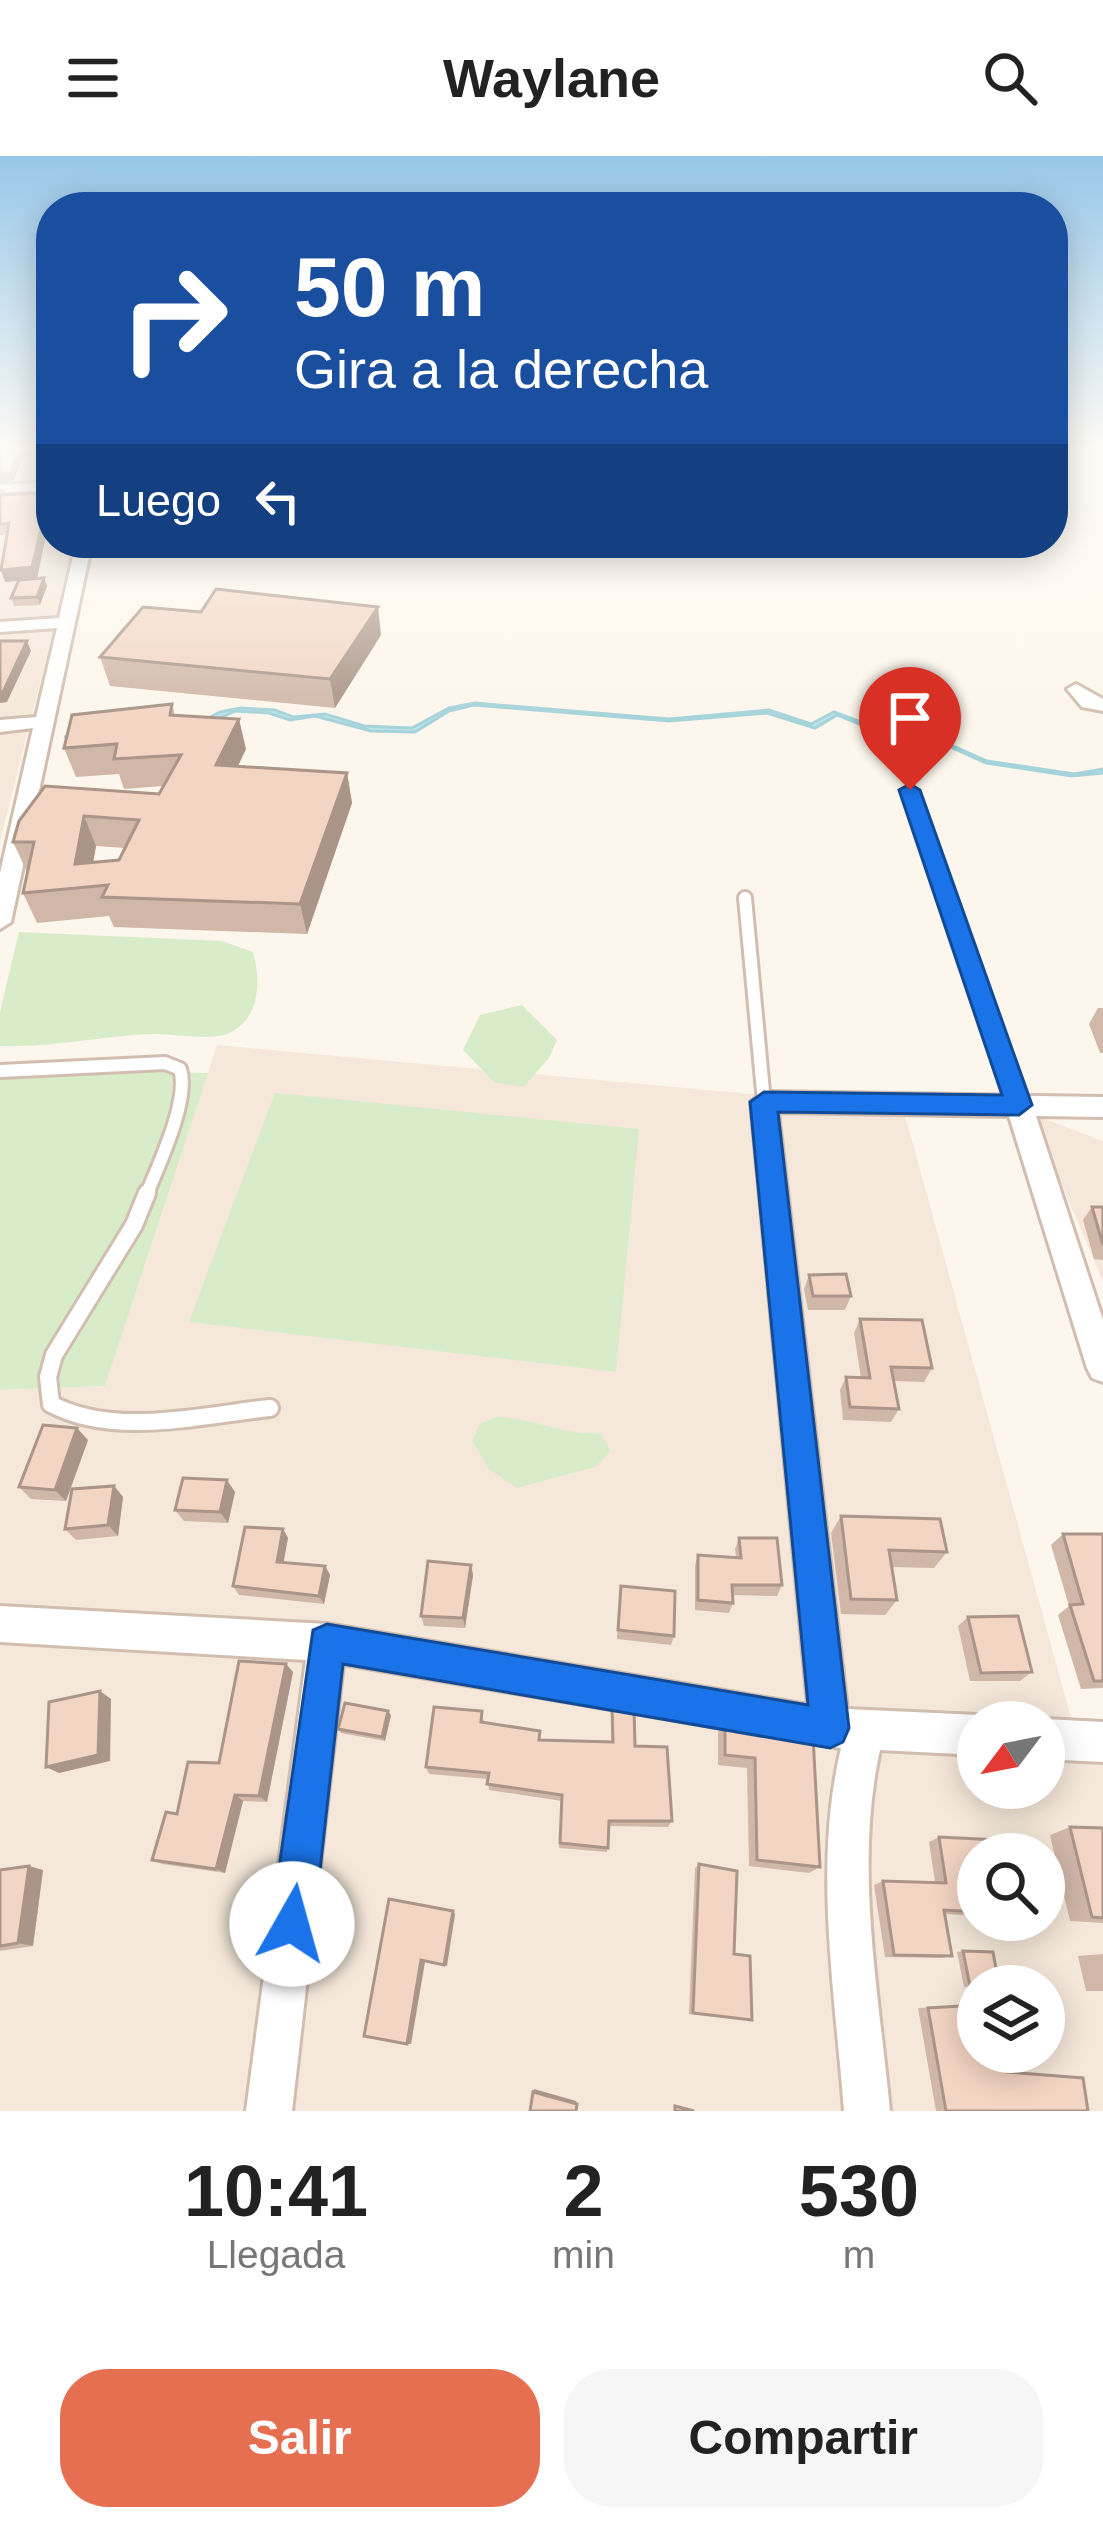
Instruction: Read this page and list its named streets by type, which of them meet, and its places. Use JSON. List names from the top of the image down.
{
  "north": "bottom left",
  "page": {
    "header": "Waylane",
    "turn": ["50 m", "Gira a la derecha"],
    "then": "Luego",
    "eta": [
      "10:41",
      "Llegada",
      "2",
      "min",
      "530",
      "m"
    ],
    "buttons": ["Salir", "Compartir"]
  }
}
